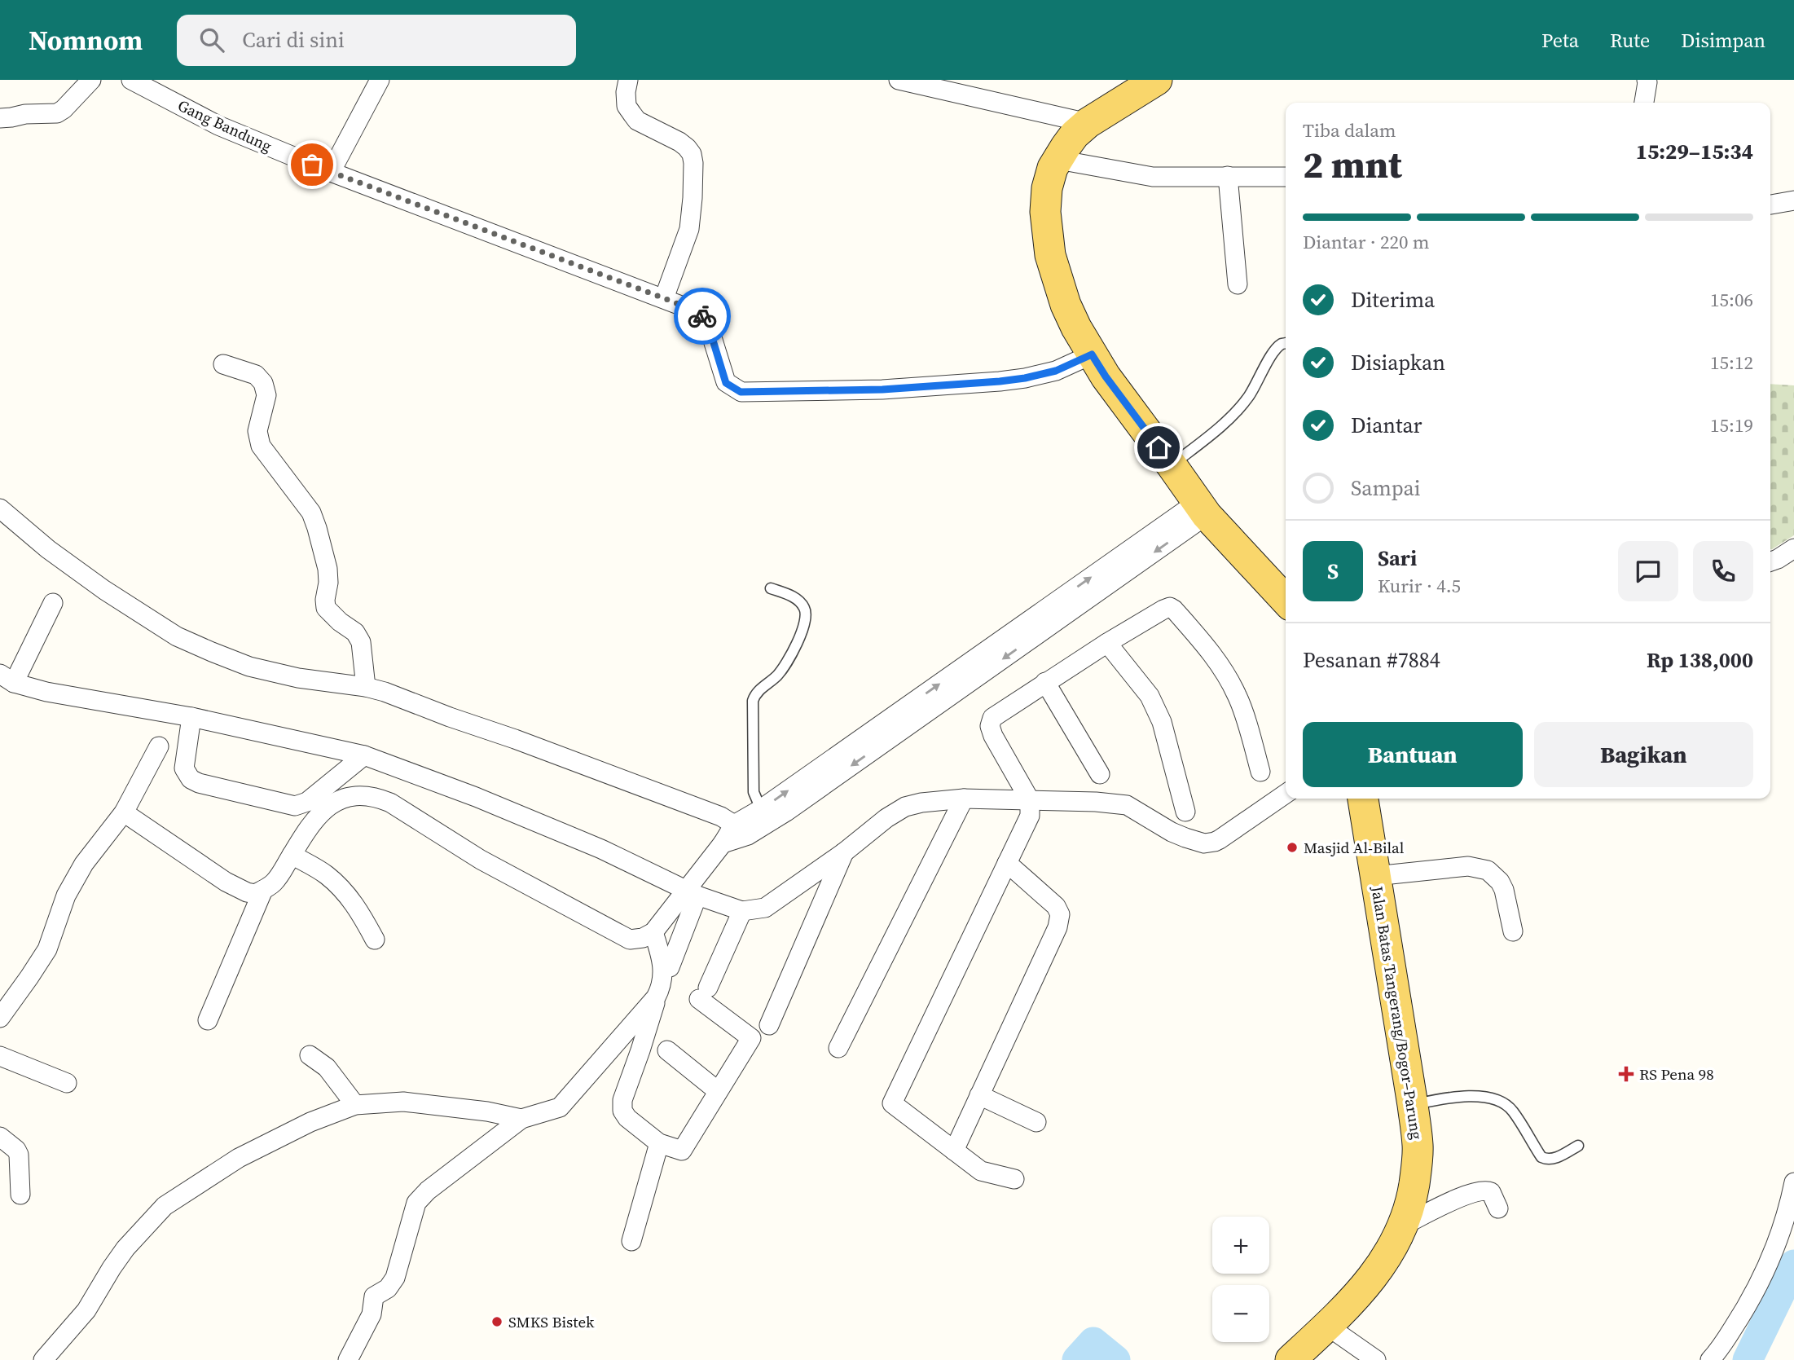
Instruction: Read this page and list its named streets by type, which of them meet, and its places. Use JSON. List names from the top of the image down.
{
  "streets": {
    "main road": ["Jalan Batas Tangerang/Bogor–Parung"],
    "street": ["Gang Bandung"]
  },
  "places": {
    "other": ["Masjid Al-Bilal", "SMKS Bistek"],
    "health": ["RS Pena 98"]
  },
  "page": {
    "header": "Nomnom",
    "search": "Cari di sini",
    "nav": ["Peta", "Rute", "Disimpan"],
    "heading": ["2 mnt", "Tiba dalam", "15:29–15:34"],
    "panel": [
      "Sari",
      "Kurir · 4.5",
      "Pesanan #7884",
      "Rp 138,000"
    ],
    "bar": "Diantar · 220 m",
    "list": [
      ["Diterima", "15:06"],
      ["Disiapkan", "15:12"],
      ["Diantar", "15:19"],
      "Sampai"
    ],
    "round": "S",
    "buttons": ["Bantuan", "Bagikan"],
    "map_buttons": ["+", "−"]
  }
}
